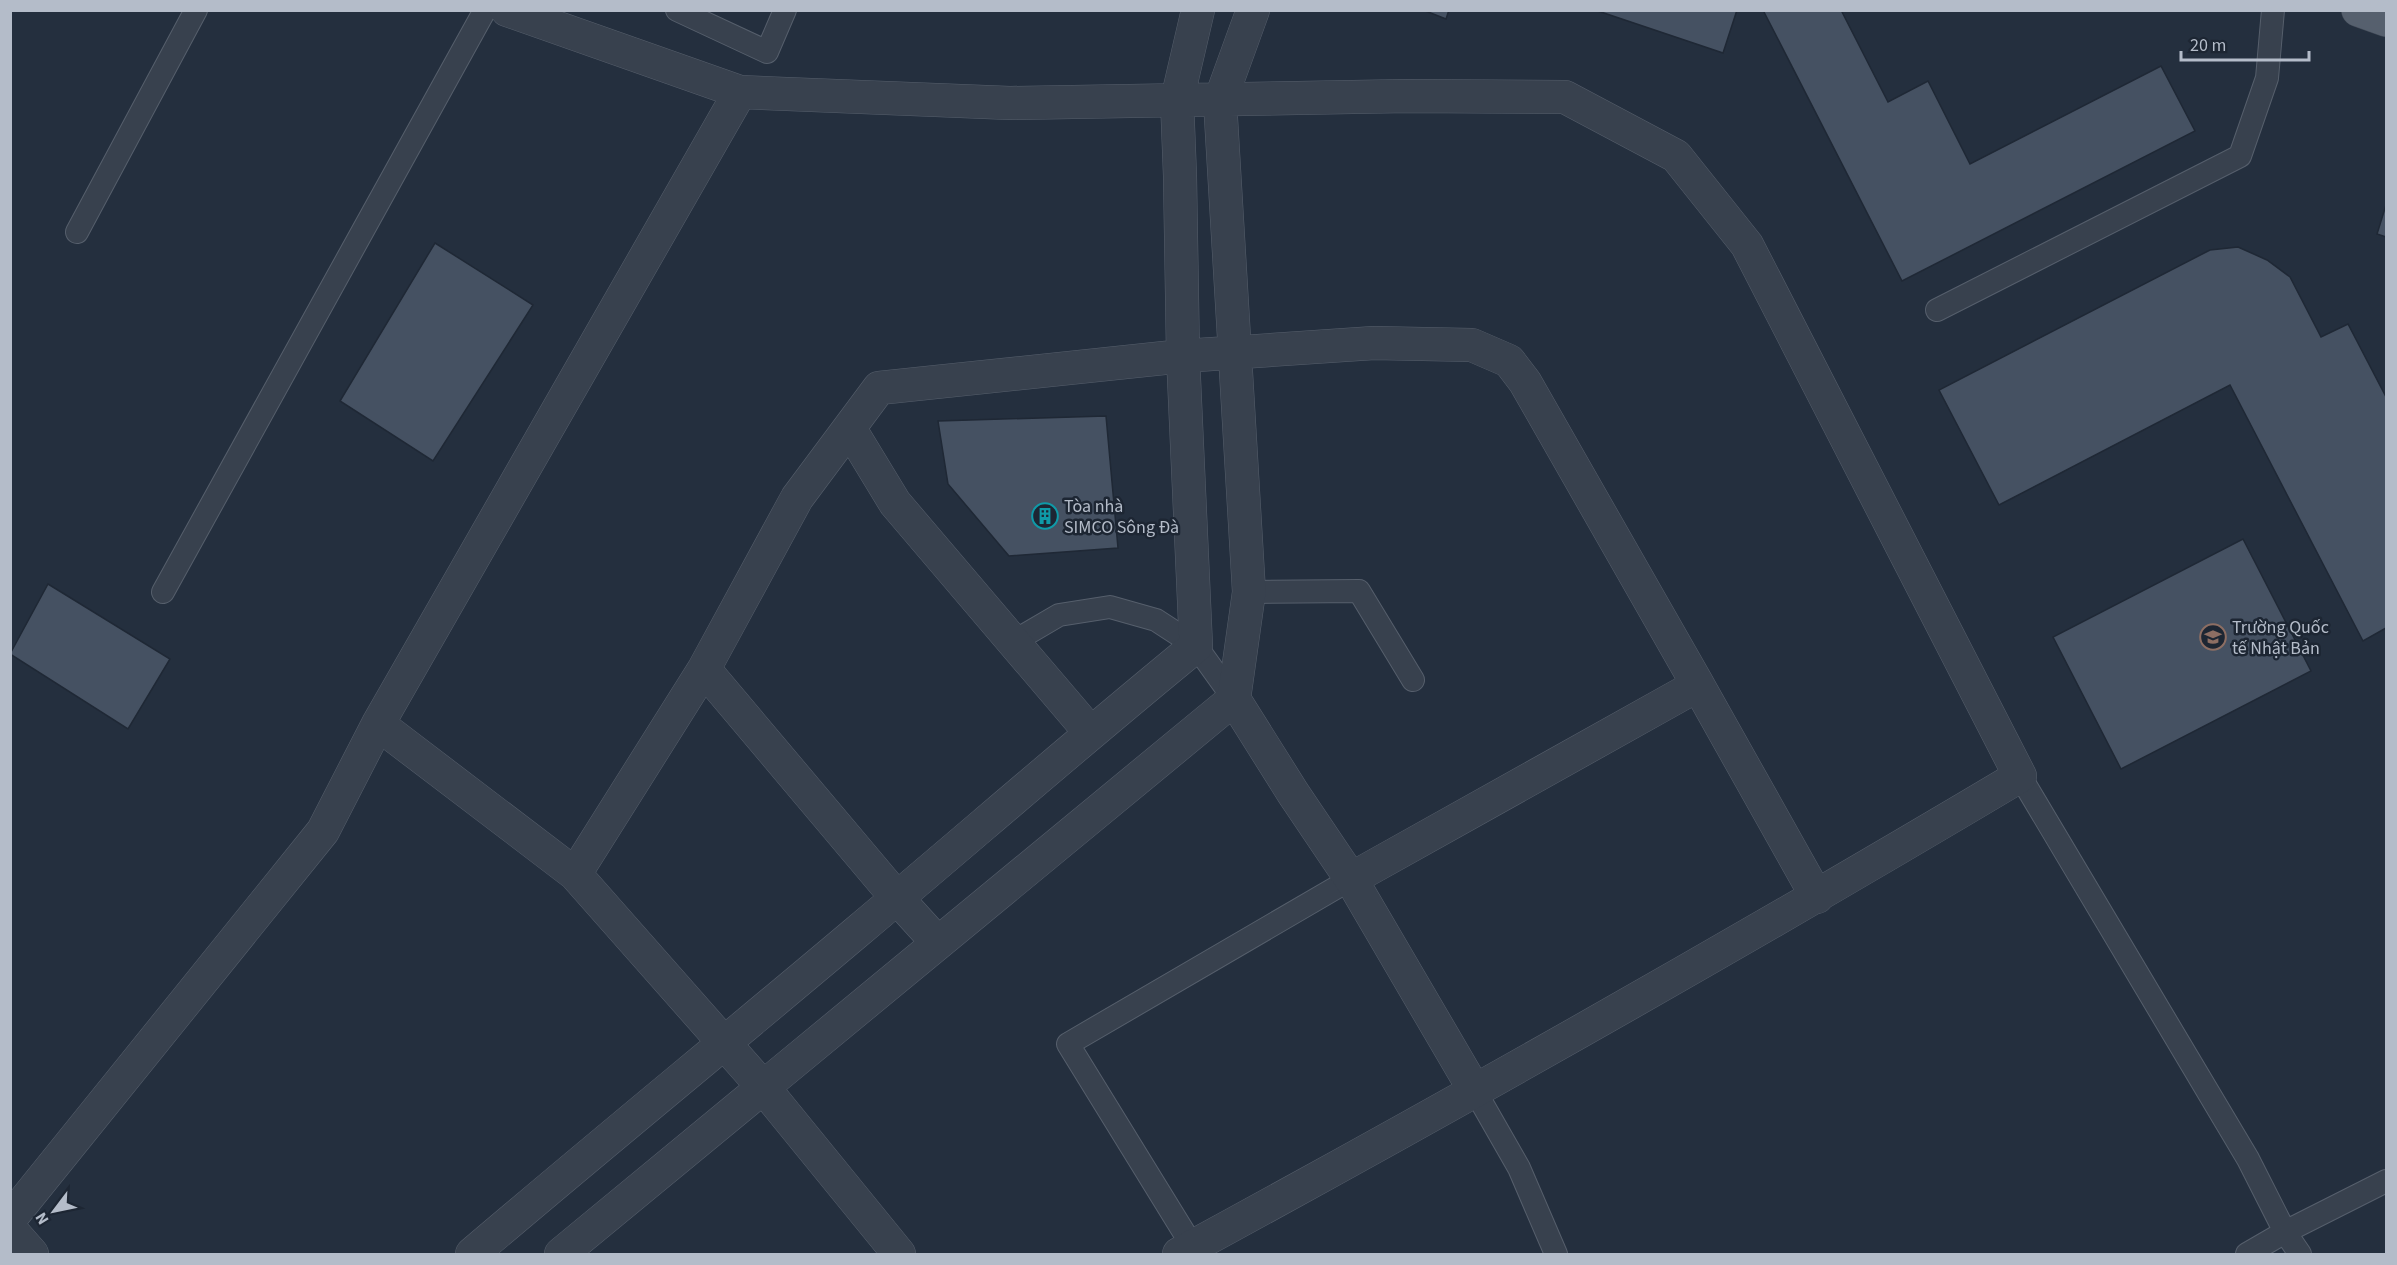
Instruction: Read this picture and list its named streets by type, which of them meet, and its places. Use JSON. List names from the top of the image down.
{
  "places": {
    "building": ["Tòa nhà SIMCO Sông Đà"],
    "school or university": ["Trường Quốc tế Nhật Bản"]
  },
  "scale_bar": "20 m",
  "north": "bottom left"
}
